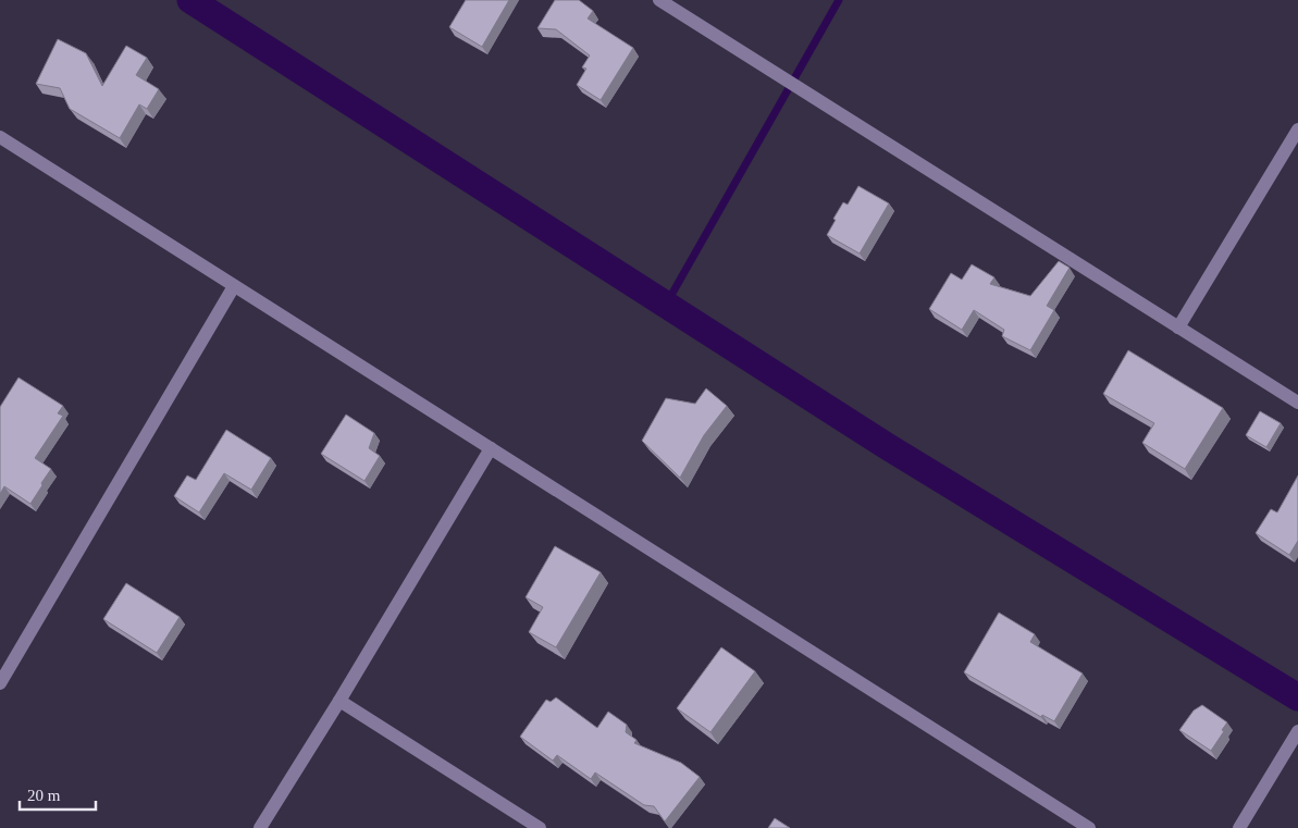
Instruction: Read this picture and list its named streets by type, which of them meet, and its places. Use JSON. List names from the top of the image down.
{
  "scale_bar": "20 m"
}
